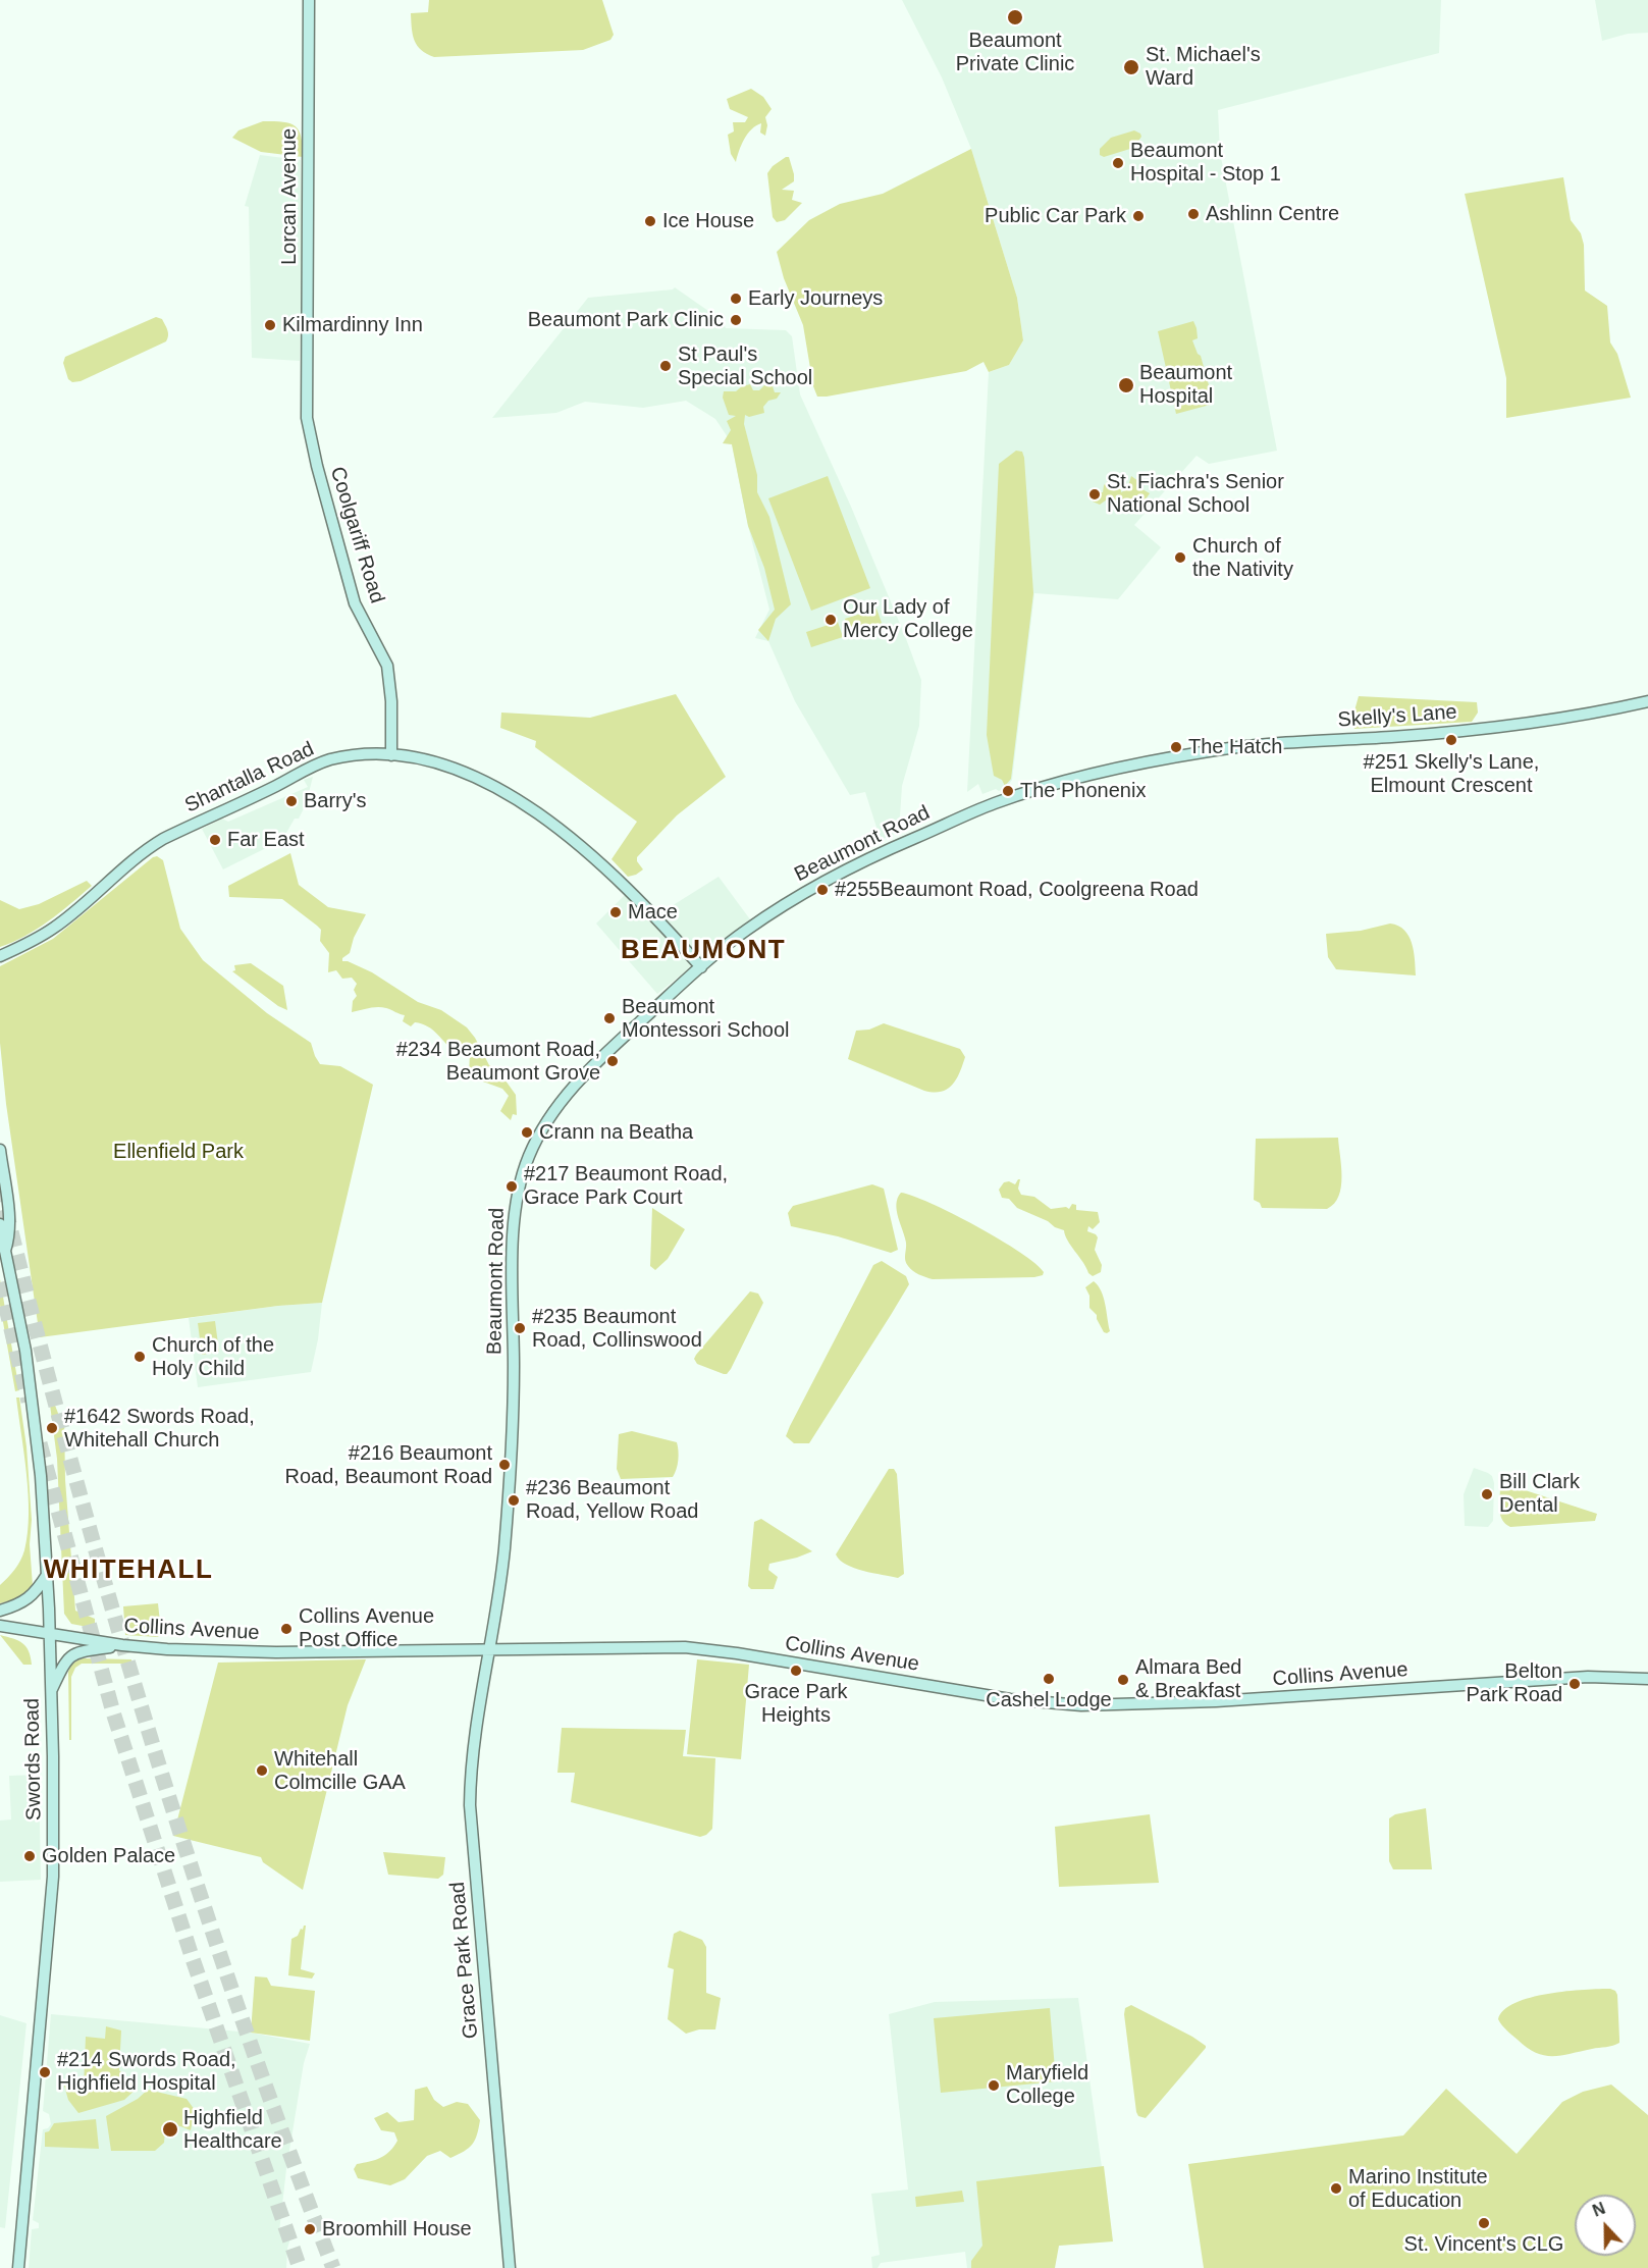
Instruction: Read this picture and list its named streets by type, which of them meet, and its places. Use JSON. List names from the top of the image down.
{
  "streets": {
    "street": [
      "Lorcan Avenue",
      "Coolgariff Road",
      "Skelly's Lane",
      "Shantalla Road",
      "Beaumont Road",
      "Collins Avenue",
      "Swords Road",
      "Grace Park Road"
    ]
  },
  "crossings": [
    ["Lorcan Avenue", "Coolgariff Road"],
    ["Coolgariff Road", "Shantalla Road"],
    ["Skelly's Lane", "Beaumont Road"],
    ["Shantalla Road", "Beaumont Road"],
    ["Beaumont Road", "Collins Avenue"],
    ["Beaumont Road", "Grace Park Road"],
    ["Collins Avenue", "Swords Road"],
    ["Collins Avenue", "Grace Park Road"]
  ],
  "districts": ["BEAUMONT", "WHITEHALL"],
  "parks": ["Ellenfield Park"],
  "places": [
    "Beaumont Private Clinic",
    "St. Michael's Ward",
    "Beaumont Hospital - Stop 1",
    "Ashlinn Centre",
    "Public Car Park",
    "Ice House",
    "Early Journeys",
    "Beaumont Park Clinic",
    "Kilmardinny Inn",
    "St Paul's Special School",
    "Beaumont Hospital",
    "St. Fiachra's Senior National School",
    "Church of the Nativity",
    "Our Lady of Mercy College",
    "#251 Skelly's Lane, Elmount Crescent",
    "The Hatch",
    "The Phonenix",
    "Barry's",
    "Far East",
    "#255Beaumont Road, Coolgreena Road",
    "Mace",
    "Beaumont Montessori School",
    "#234 Beaumont Road, Beaumont Grove",
    "Crann na Beatha",
    "#217 Beaumont Road, Grace Park Court",
    "#235 Beaumont Road, Collinswood",
    "Church of the Holy Child",
    "#1642 Swords Road, Whitehall Church",
    "#216 Beaumont Road, Beaumont Road",
    "Bill Clark Dental",
    "#236 Beaumont Road, Yellow Road",
    "Collins Avenue Post Office",
    "Grace Park Heights",
    "Cashel Lodge",
    "Almara Bed & Breakfast",
    "Belton Park Road",
    "Whitehall Colmcille GAA",
    "Golden Palace",
    "#214 Swords Road, Highfield Hospital",
    "Maryfield College",
    "Highfield Healthcare",
    "Marino Institute of Education",
    "St. Vincent's CLG",
    "Broomhill House"
  ],
  "north": "top"
}
